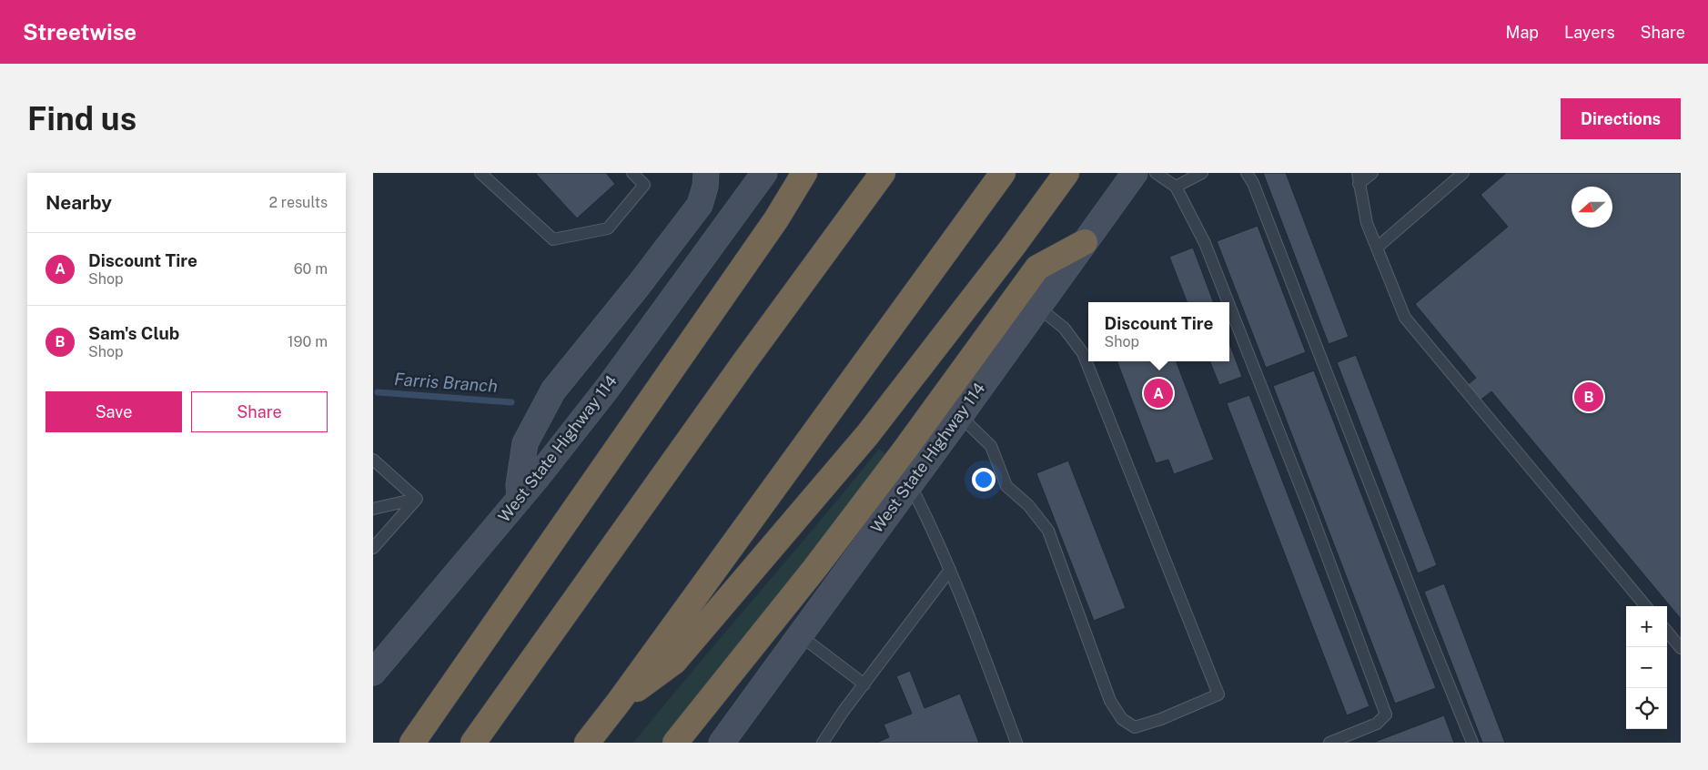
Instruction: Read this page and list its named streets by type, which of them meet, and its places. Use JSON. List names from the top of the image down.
{
  "streets": {
    "main road": ["West State Highway 114"]
  },
  "water": ["Farris Branch"],
  "north": "left",
  "page": {
    "header": "Streetwise",
    "nav": ["Map", "Layers", "Share"],
    "buttons": [
      "Directions",
      ["Save", "Share"]
    ],
    "title": "Find us",
    "heading": ["Nearby", "2 results"],
    "list": [
      {
        "mark": "A",
        "name": "Discount Tire",
        "note": "Shop",
        "value": "60 m"
      },
      {
        "mark": "B",
        "name": "Sam's Club",
        "note": "Shop",
        "value": "190 m"
      }
    ],
    "popup": ["Discount Tire", "Shop"],
    "pins": ["A", "B"],
    "map_buttons": ["+", "−"]
  }
}
